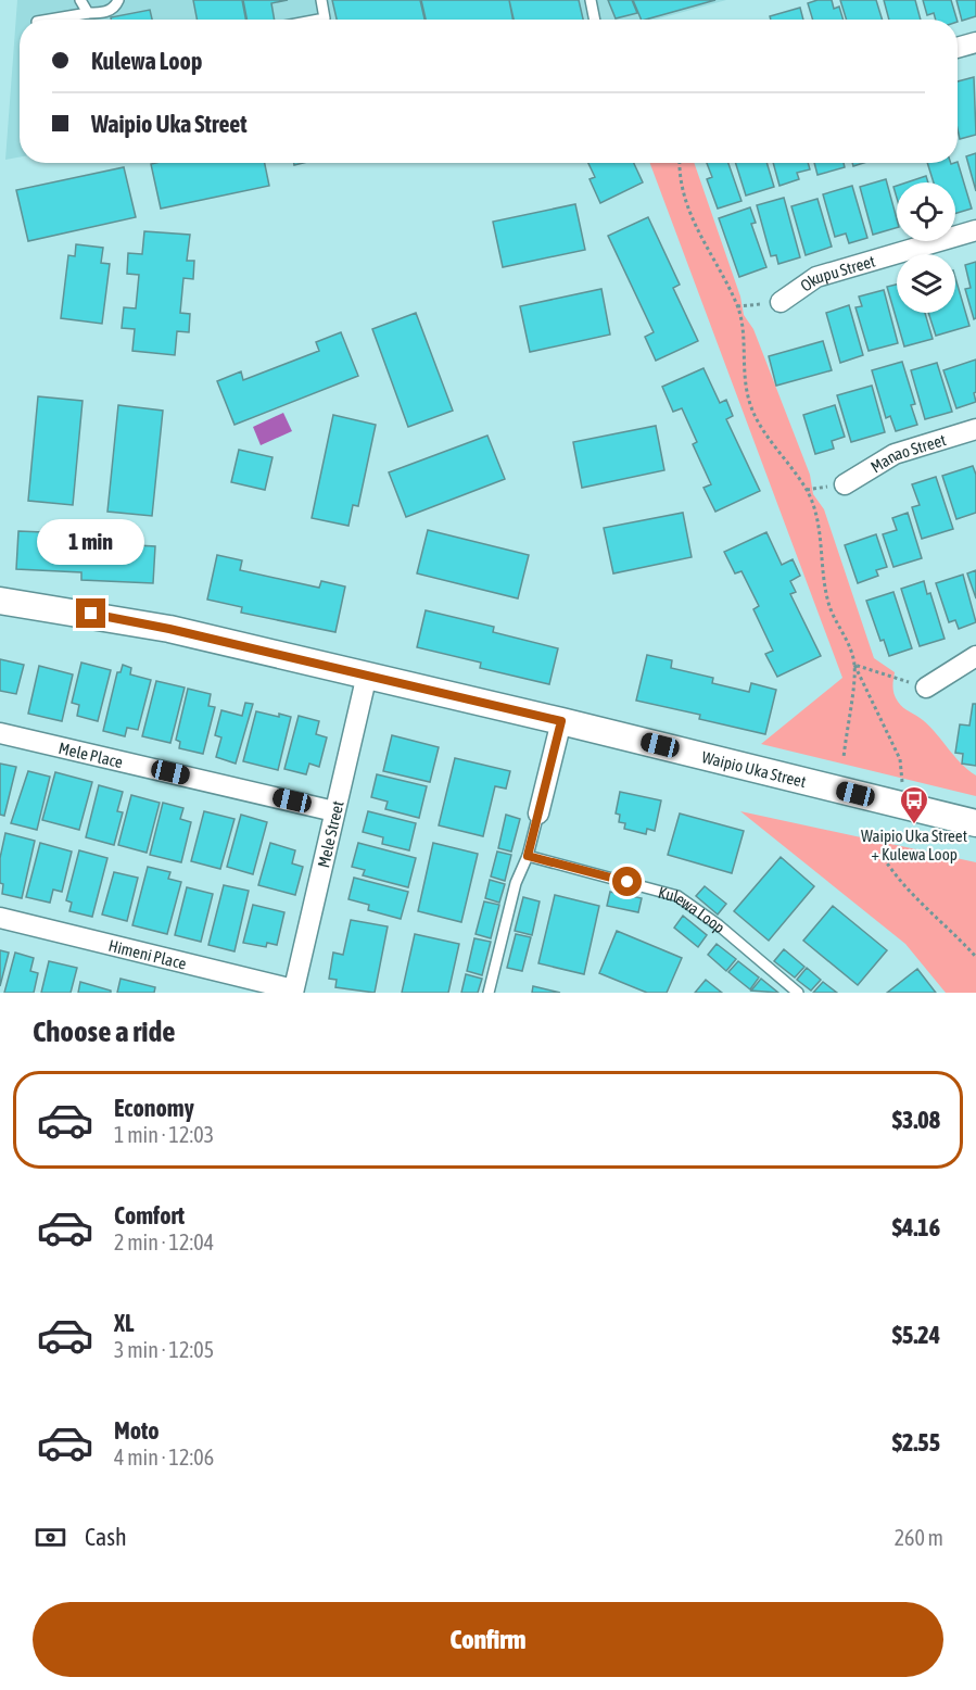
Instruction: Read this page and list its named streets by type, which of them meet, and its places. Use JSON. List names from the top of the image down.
{
  "streets": {
    "street": [
      "Okupu Street",
      "Manao Street",
      "Mele Place",
      "Waipio Uka Street",
      "Mele Street",
      "Himeni Place"
    ],
    "lane": ["Kulewa Loop"]
  },
  "crossings": [
    ["Mele Place", "Mele Street"],
    ["Waipio Uka Street", "Mele Street"],
    ["Mele Street", "Himeni Place"]
  ],
  "places": {
    "bus stop": ["Waipio Uka Street + Kulewa Loop"]
  },
  "page": {
    "banner": ["Kulewa Loop", "Waipio Uka Street"],
    "bubble": "1 min",
    "heading": "Choose a ride",
    "list": [
      {
        "name": "Economy",
        "note": "1 min · 12:03",
        "value": "$3.08"
      },
      {
        "name": "Comfort",
        "note": "2 min · 12:04",
        "value": "$4.16"
      },
      {
        "name": "XL",
        "note": "3 min · 12:05",
        "value": "$5.24"
      },
      {
        "name": "Moto",
        "note": "4 min · 12:06",
        "value": "$2.55"
      }
    ],
    "pay": ["Cash", "260 m"],
    "buttons": "Confirm"
  }
}
